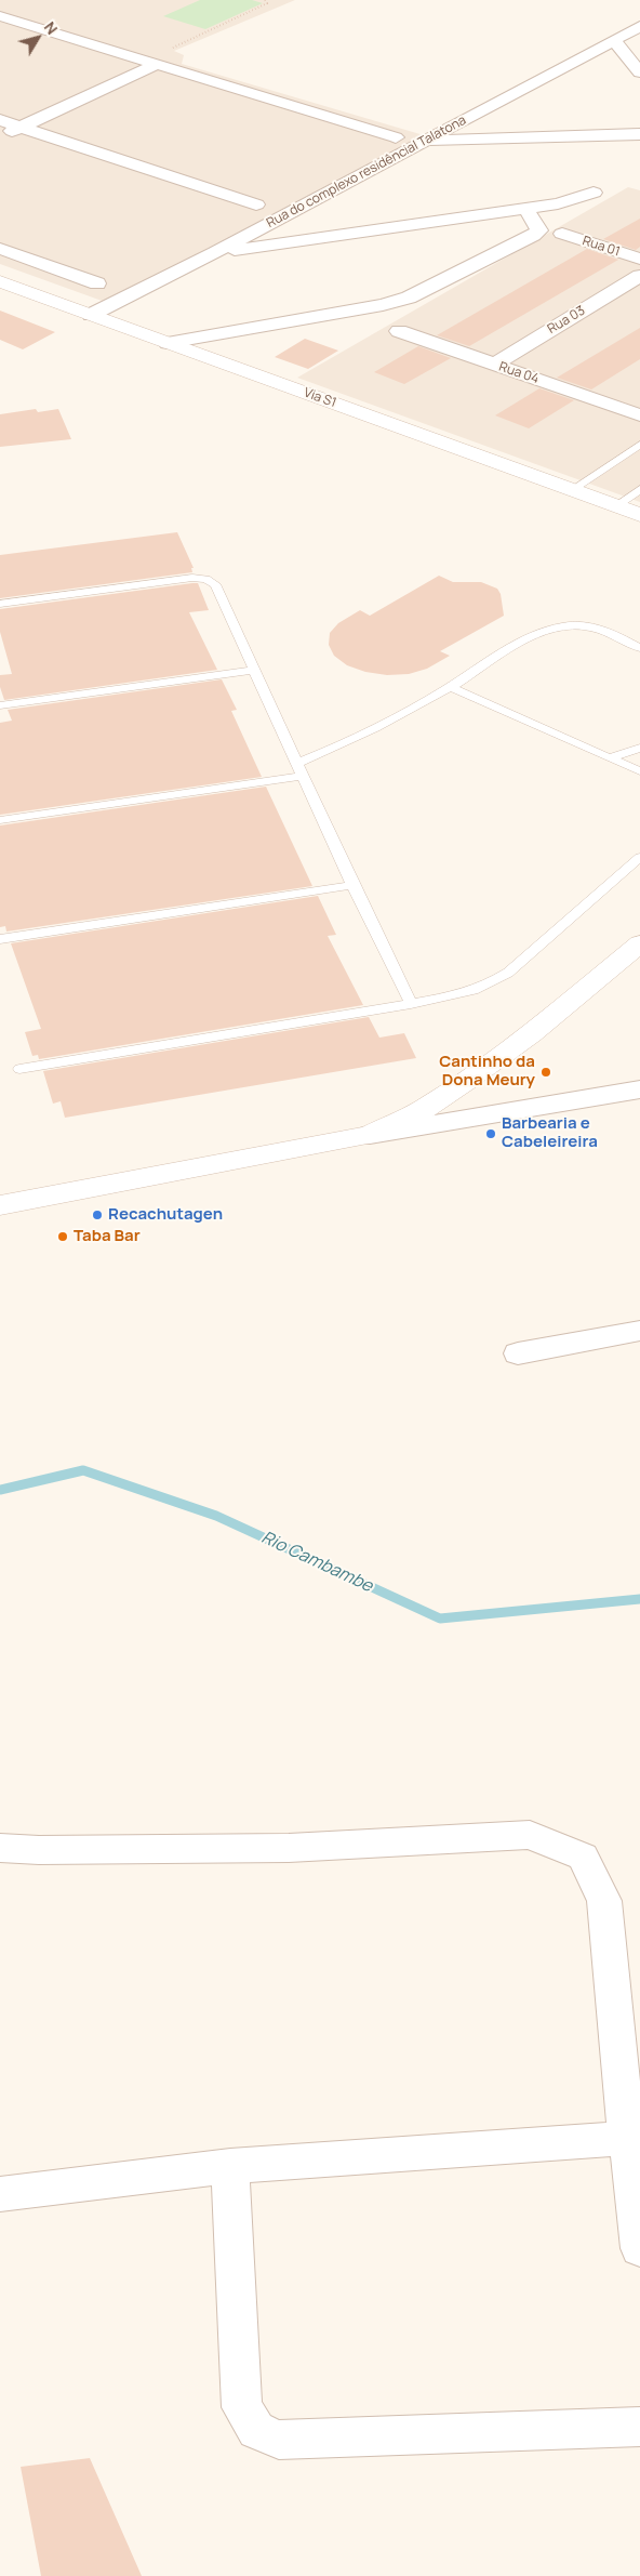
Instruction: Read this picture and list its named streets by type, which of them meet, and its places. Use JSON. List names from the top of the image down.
{
  "streets": {
    "street": [
      "Rua do complexo residêncial Talatona",
      "Rua 01",
      "Rua 03",
      "Rua 04",
      "Via S1"
    ]
  },
  "crossings": [
    ["Rua do complexo residêncial Talatona", "Via S1"],
    ["Rua 03", "Rua 04"]
  ],
  "water": ["Rio Cambambe"],
  "places": [
    "Cantinho da Dona Meury",
    "Barbearia e Cabeleireira",
    "Recachutagen",
    "Taba Bar"
  ],
  "north": "top right"
}
